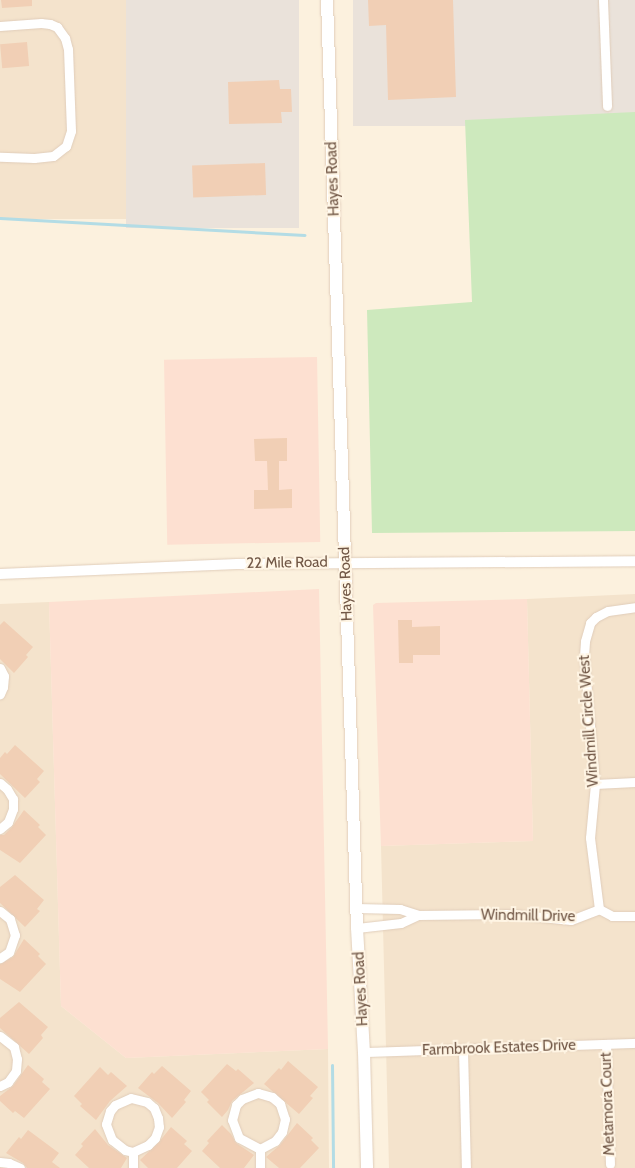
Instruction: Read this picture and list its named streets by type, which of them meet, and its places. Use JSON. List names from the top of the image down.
{
  "streets": {
    "main road": ["Hayes Road"],
    "street": [
      "22 Mile Road",
      "Windmill Circle West",
      "Windmill Drive",
      "Farmbrook Estates Drive",
      "Metamora Court"
    ]
  },
  "crossings": [
    ["Hayes Road", "22 Mile Road"],
    ["Hayes Road", "Windmill Drive"],
    ["Hayes Road", "Farmbrook Estates Drive"],
    ["Windmill Circle West", "Windmill Drive"],
    ["Farmbrook Estates Drive", "Metamora Court"]
  ]
}
